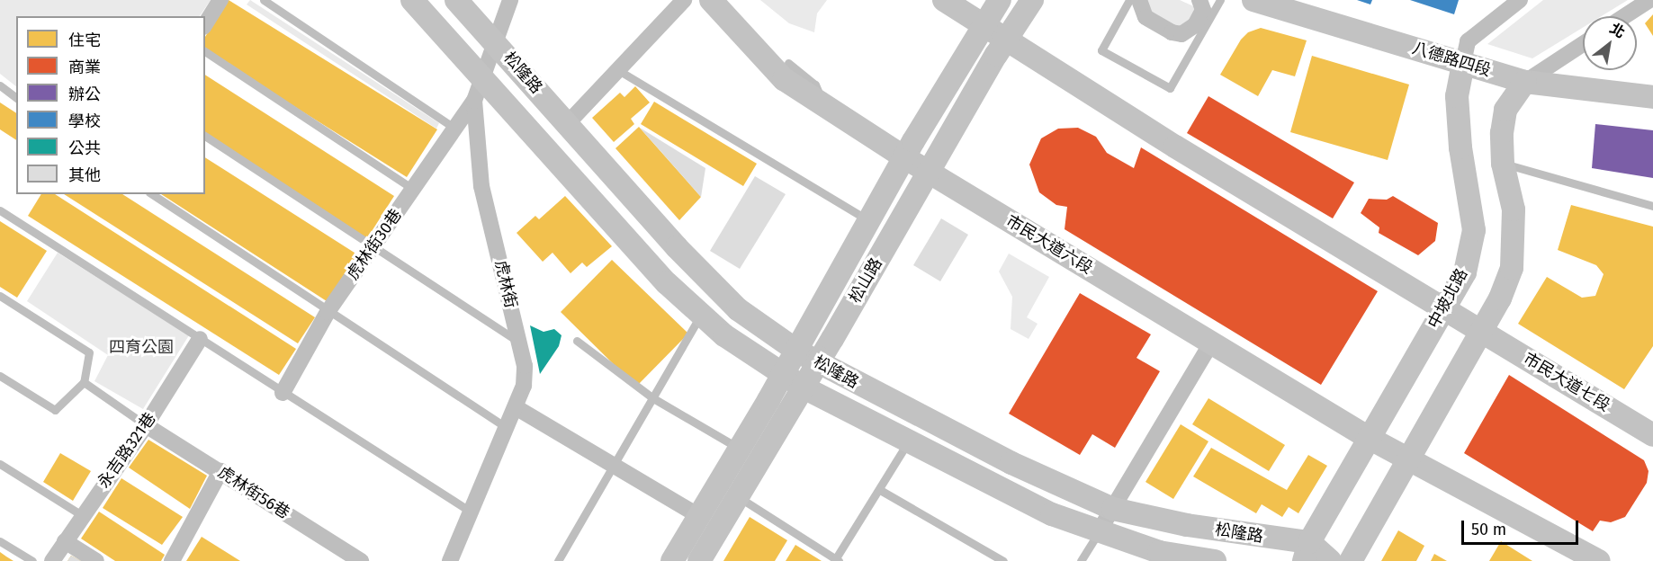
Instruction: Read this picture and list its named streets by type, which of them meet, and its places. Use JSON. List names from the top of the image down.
{
  "streets": {
    "street": [
      "八德路四段",
      "松隆路",
      "虎林街30巷",
      "市民大道六段",
      "松山路",
      "虎林街",
      "中坡北路",
      "市民大道七段",
      "永吉路321巷",
      "虎林街56巷"
    ]
  },
  "crossings": [
    ["八德路四段", "中坡北路"],
    ["松隆路", "松山路"],
    ["松隆路", "虎林街"],
    ["松隆路", "中坡北路"],
    ["虎林街30巷", "虎林街"],
    ["市民大道六段", "松山路"],
    ["市民大道六段", "中坡北路"],
    ["永吉路321巷", "虎林街56巷"]
  ],
  "parks": ["四育公園"],
  "legend": [
    "住宅",
    "商業",
    "辦公",
    "學校",
    "公共",
    "其他"
  ],
  "scale_bar": "50 m",
  "north": "top right"
}
